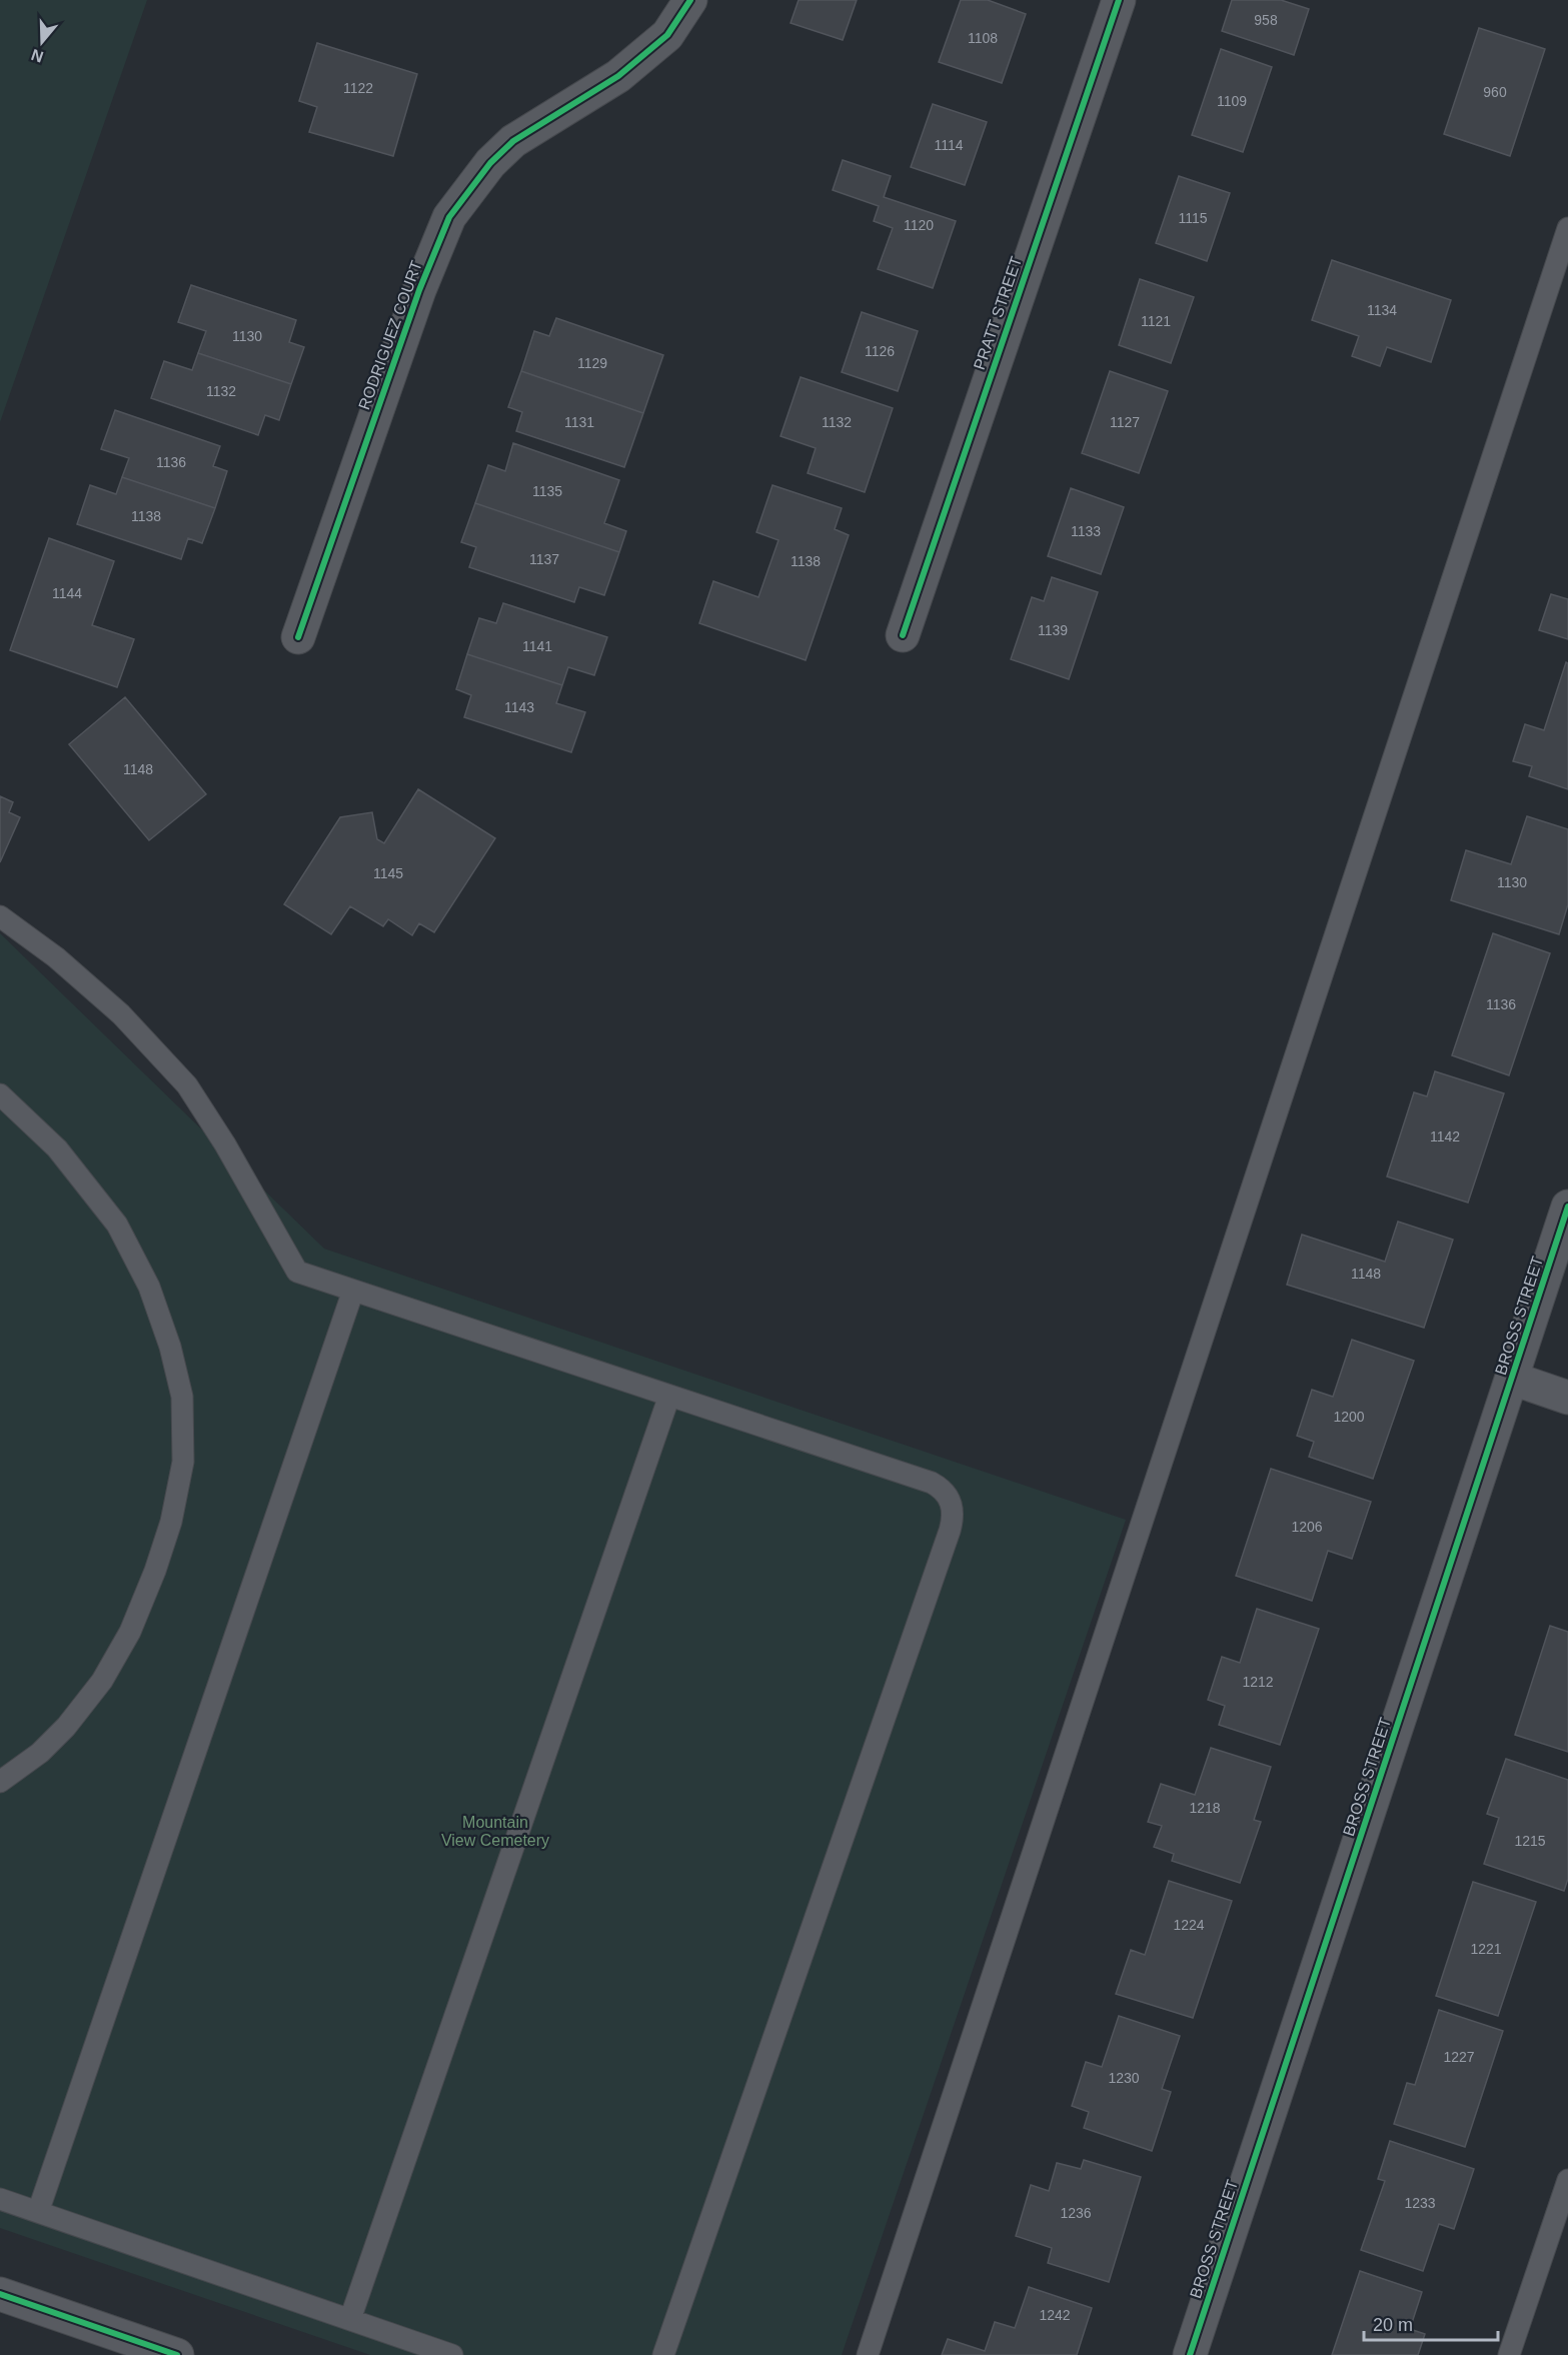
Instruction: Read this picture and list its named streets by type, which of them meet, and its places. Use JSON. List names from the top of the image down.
{
  "streets": {
    "street": ["PRATT STREET", "RODRIGUEZ COURT", "BROSS STREET"]
  },
  "parks": ["Mountain View Cemetery"],
  "house_numbers": [
    "958",
    "1108",
    "1122",
    "960",
    "1109",
    "1114",
    "1115",
    "1120",
    "1134",
    "1121",
    "1130",
    "1126",
    "1129",
    "1132",
    "1131",
    "1132",
    "1127",
    "1136",
    "1135",
    "1138",
    "1133",
    "1137",
    "1138",
    "1144",
    "1139",
    "1141",
    "1143",
    "1148",
    "1145",
    "1130",
    "1136",
    "1142",
    "1148",
    "1200",
    "1206",
    "1212",
    "1218",
    "1215",
    "1224",
    "1221",
    "1227",
    "1230",
    "1233",
    "1236",
    "1242"
  ],
  "scale_bar": "20 m",
  "north": "bottom"
}
